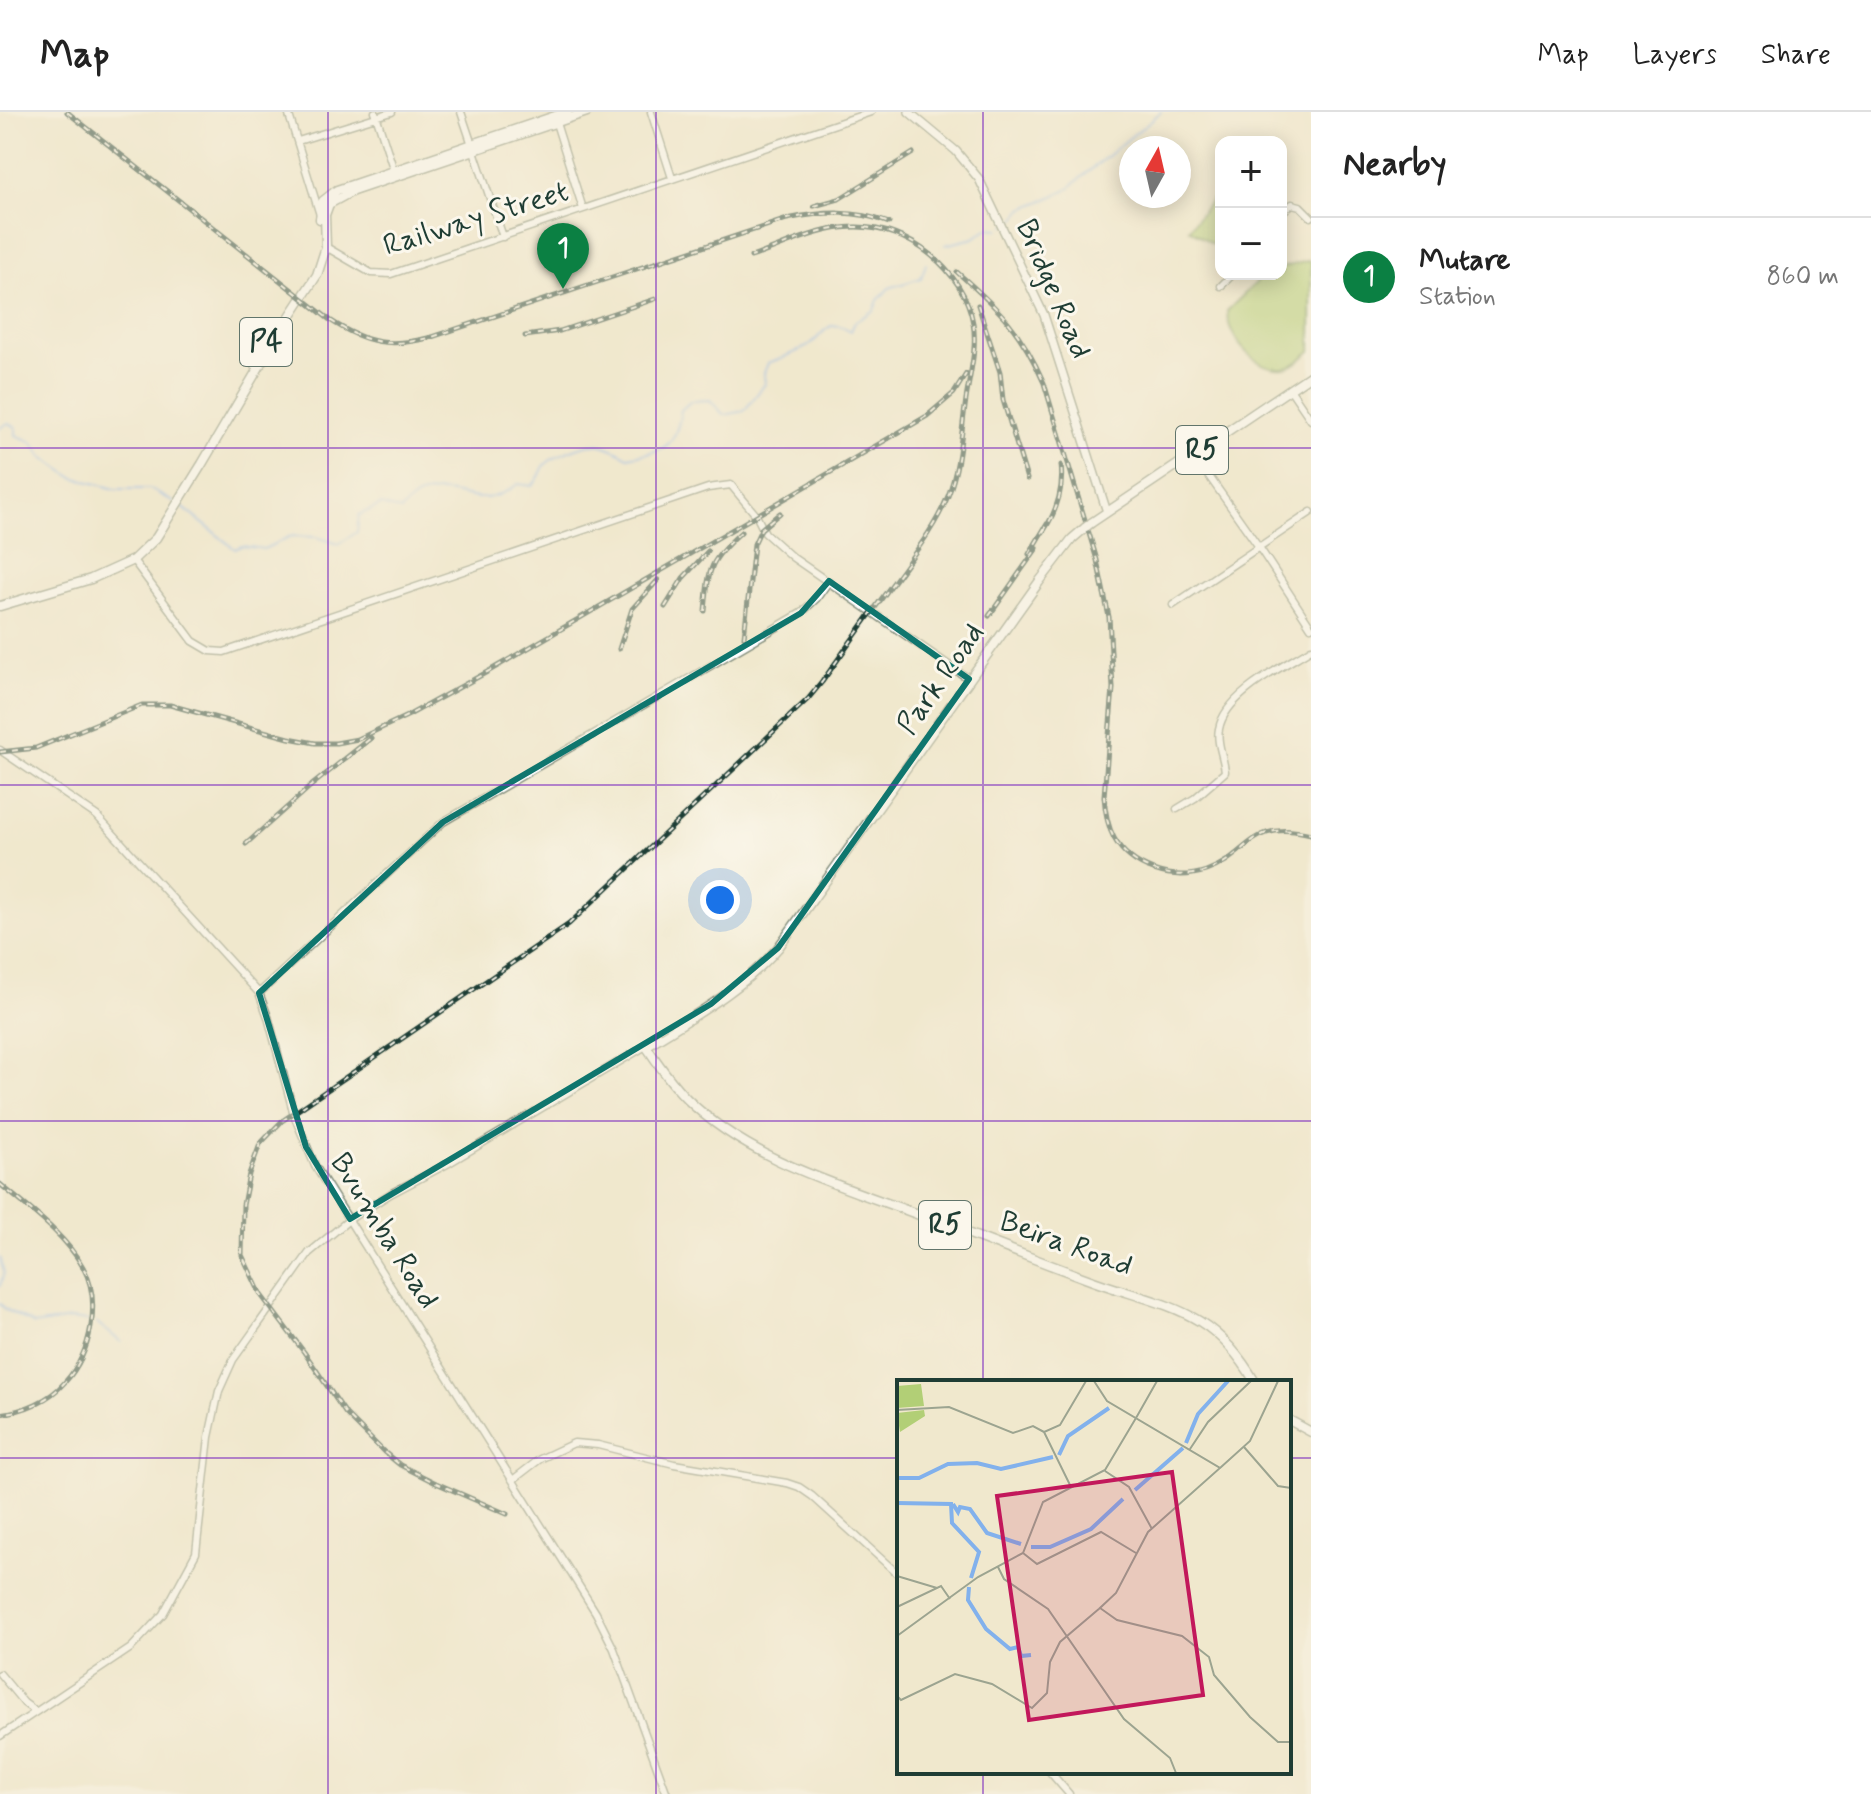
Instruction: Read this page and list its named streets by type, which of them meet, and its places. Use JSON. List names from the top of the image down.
{
  "streets": {
    "highway": [
      "P4",
      "R5",
      "Park Road",
      "Beira Road"
    ],
    "main road": ["Bridge Road"],
    "street": ["Railway Street", "Bvumba Road"]
  },
  "crossings": [
    ["Railway Street", "P4"],
    ["Bridge Road", "Park Road"],
    ["Park Road", "Beira Road"]
  ],
  "north": "top",
  "page": {
    "header": "Map",
    "nav": ["Map", "Layers", "Share"],
    "heading": "Nearby",
    "map_buttons": ["+", "−"],
    "list": [
      {
        "mark": "1",
        "name": "Mutare",
        "note": "Station",
        "value": "860 m"
      }
    ],
    "pins": "1"
  }
}
